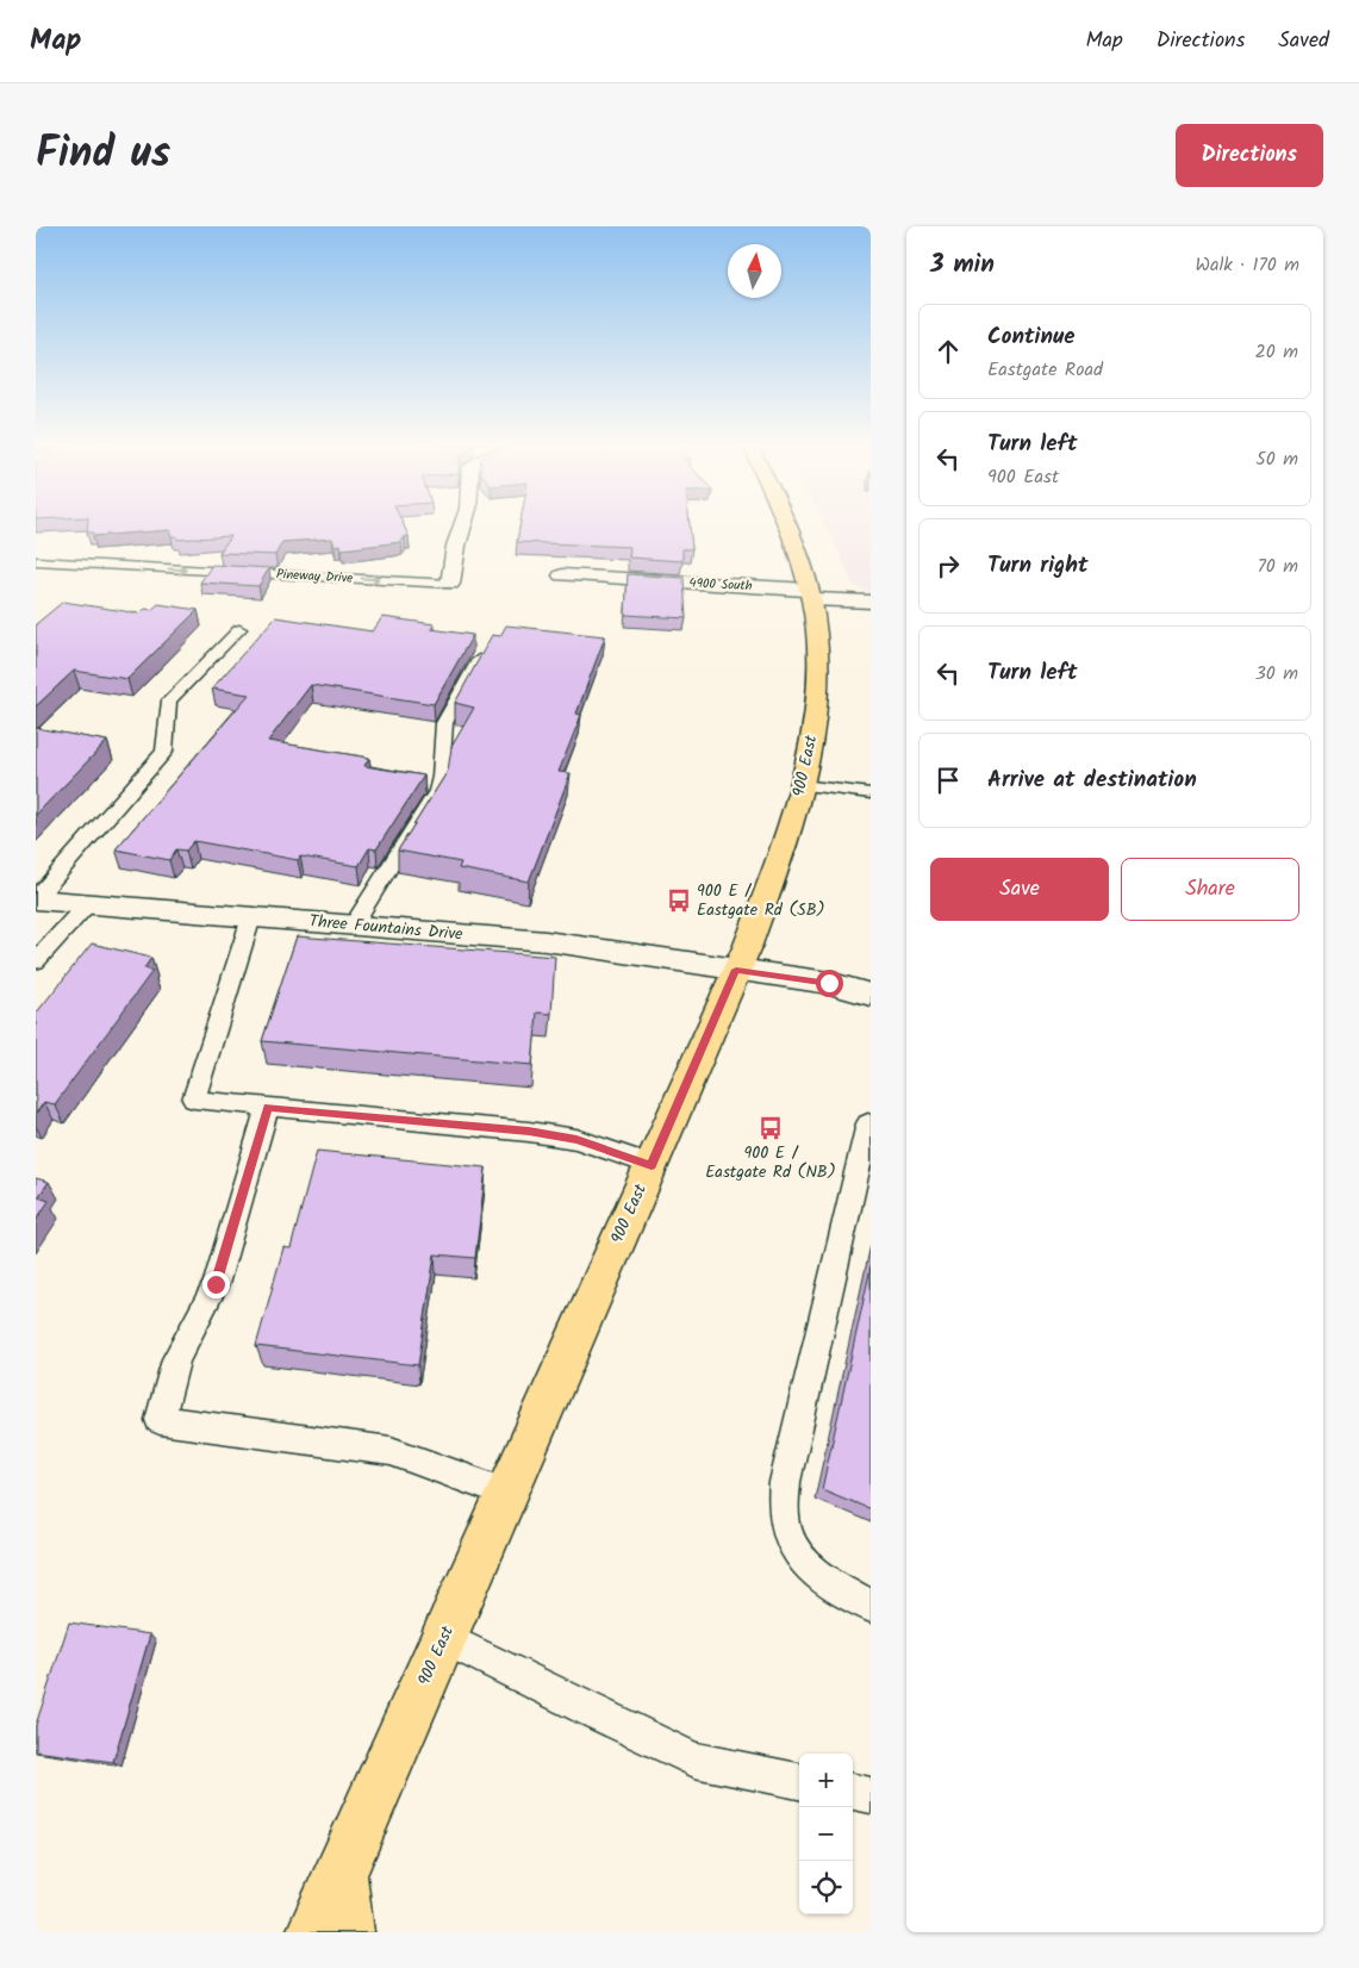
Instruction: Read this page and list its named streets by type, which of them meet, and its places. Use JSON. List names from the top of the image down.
{
  "streets": {
    "main road": ["900 East"],
    "street": ["4900 South", "Three Fountains Drive"],
    "lane": ["Pineway Drive"]
  },
  "crossings": [
    ["4900 South", "900 East"],
    ["900 East", "Three Fountains Drive"]
  ],
  "one_way": ["Pineway Drive"],
  "places": {
    "bus stop": ["900 E / Eastgate Rd (SB)", "900 E / Eastgate Rd (NB)"]
  },
  "north": "top",
  "page": {
    "header": "Map",
    "nav": ["Map", "Directions", "Saved"],
    "title": "Find us",
    "buttons": [
      "Directions",
      ["Save", "Share"]
    ],
    "heading": ["3 min", "Walk · 170 m"],
    "list": [
      ["Continue", "Eastgate Road", "20 m"],
      ["Turn left", "900 East", "50 m"],
      ["Turn right", "70 m"],
      ["Turn left", "30 m"],
      "Arrive at destination"
    ],
    "map_buttons": ["+", "−"]
  }
}
